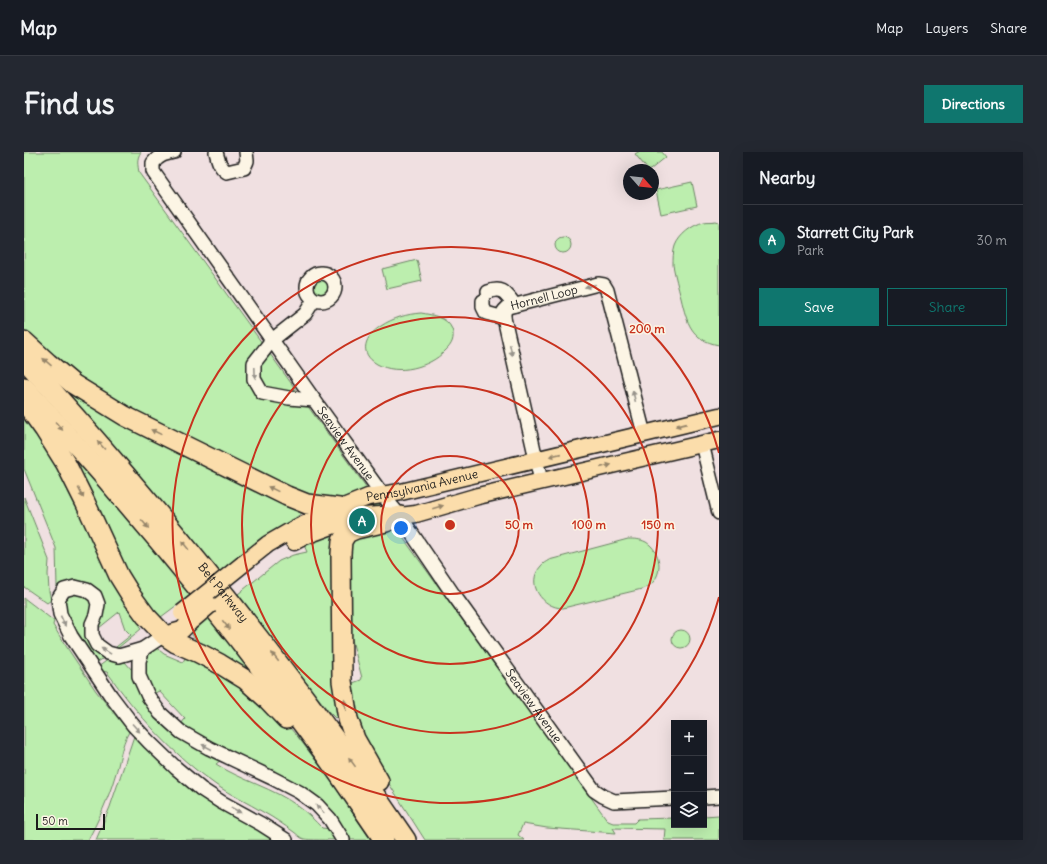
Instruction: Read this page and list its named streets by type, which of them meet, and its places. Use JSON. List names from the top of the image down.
{
  "streets": {
    "highway": ["Belt Parkway"],
    "main road": ["Pennsylvania Avenue"],
    "street": ["Hornell Loop", "Seaview Avenue"]
  },
  "crossings": [
    ["Hornell Loop", "Pennsylvania Avenue"],
    ["Seaview Avenue", "Pennsylvania Avenue"]
  ],
  "scale_bar": "50 m",
  "north": "bottom right",
  "page": {
    "header": "Map",
    "nav": ["Map", "Layers", "Share"],
    "buttons": [
      "Directions",
      ["Save", "Share"]
    ],
    "title": "Find us",
    "heading": "Nearby",
    "list": [
      {
        "mark": "A",
        "name": "Starrett City Park",
        "note": "Park",
        "value": "30 m"
      }
    ],
    "pins": "A",
    "map_buttons": ["+", "−"],
    "scale": "50 m"
  },
  "rings": [
    "200 m",
    "50 m",
    "100 m",
    "150 m"
  ]
}
